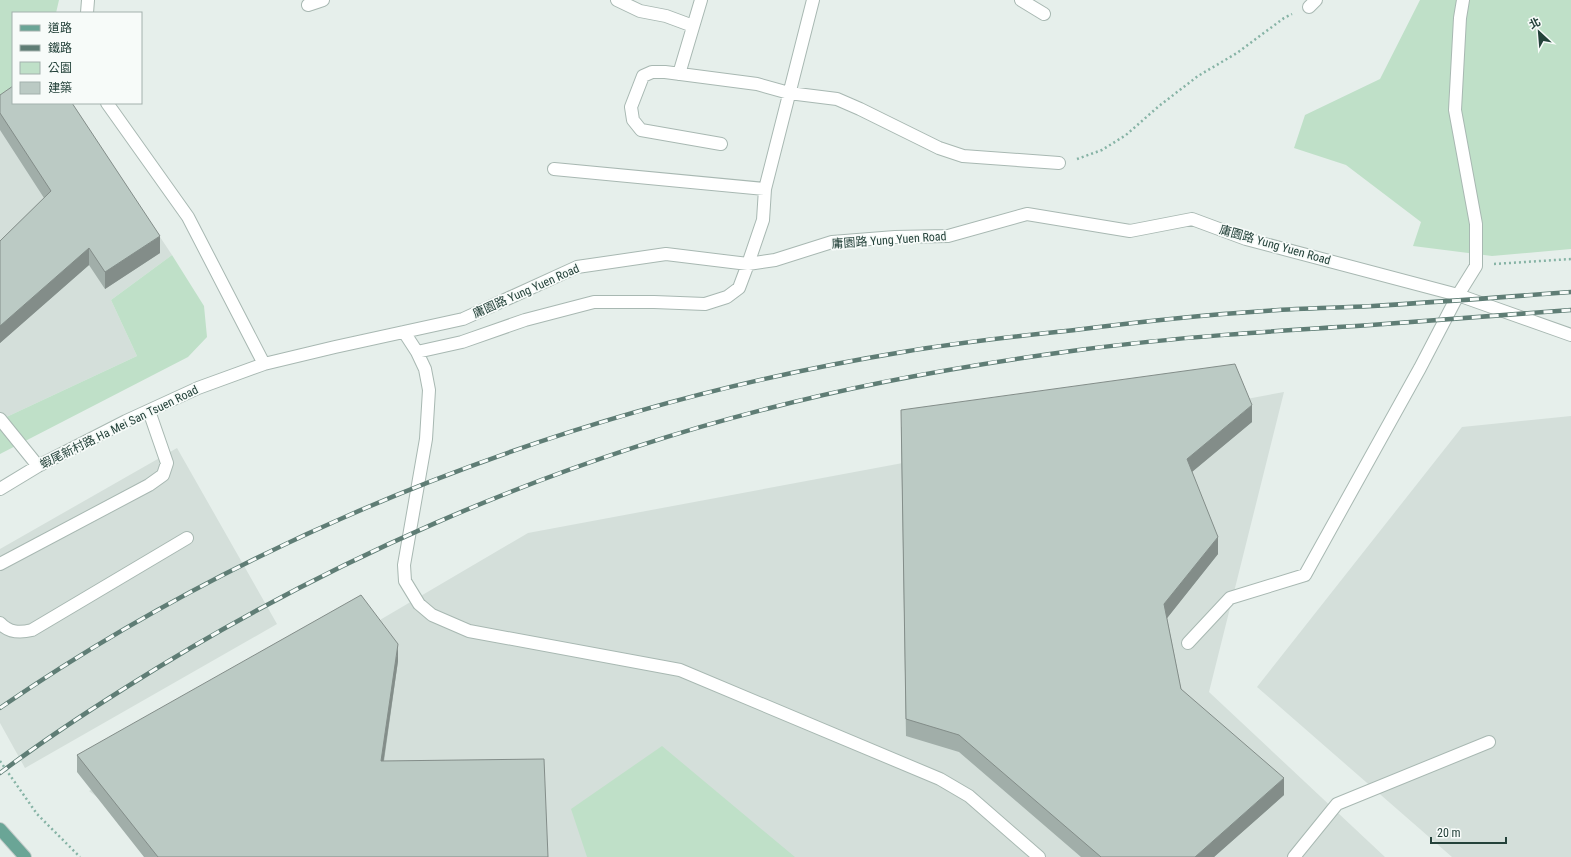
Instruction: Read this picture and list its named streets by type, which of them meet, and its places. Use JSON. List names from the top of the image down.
{
  "streets": {
    "street": ["庸園路 Yung Yuen Road", "蝦尾新村路 Ha Mei San Tsuen Road"]
  },
  "crossings": [
    ["庸園路 Yung Yuen Road", "蝦尾新村路 Ha Mei San Tsuen Road"]
  ],
  "legend": [
    "道路",
    "鐵路",
    "公園",
    "建築"
  ],
  "scale_bar": "20 m",
  "north": "top left"
}
